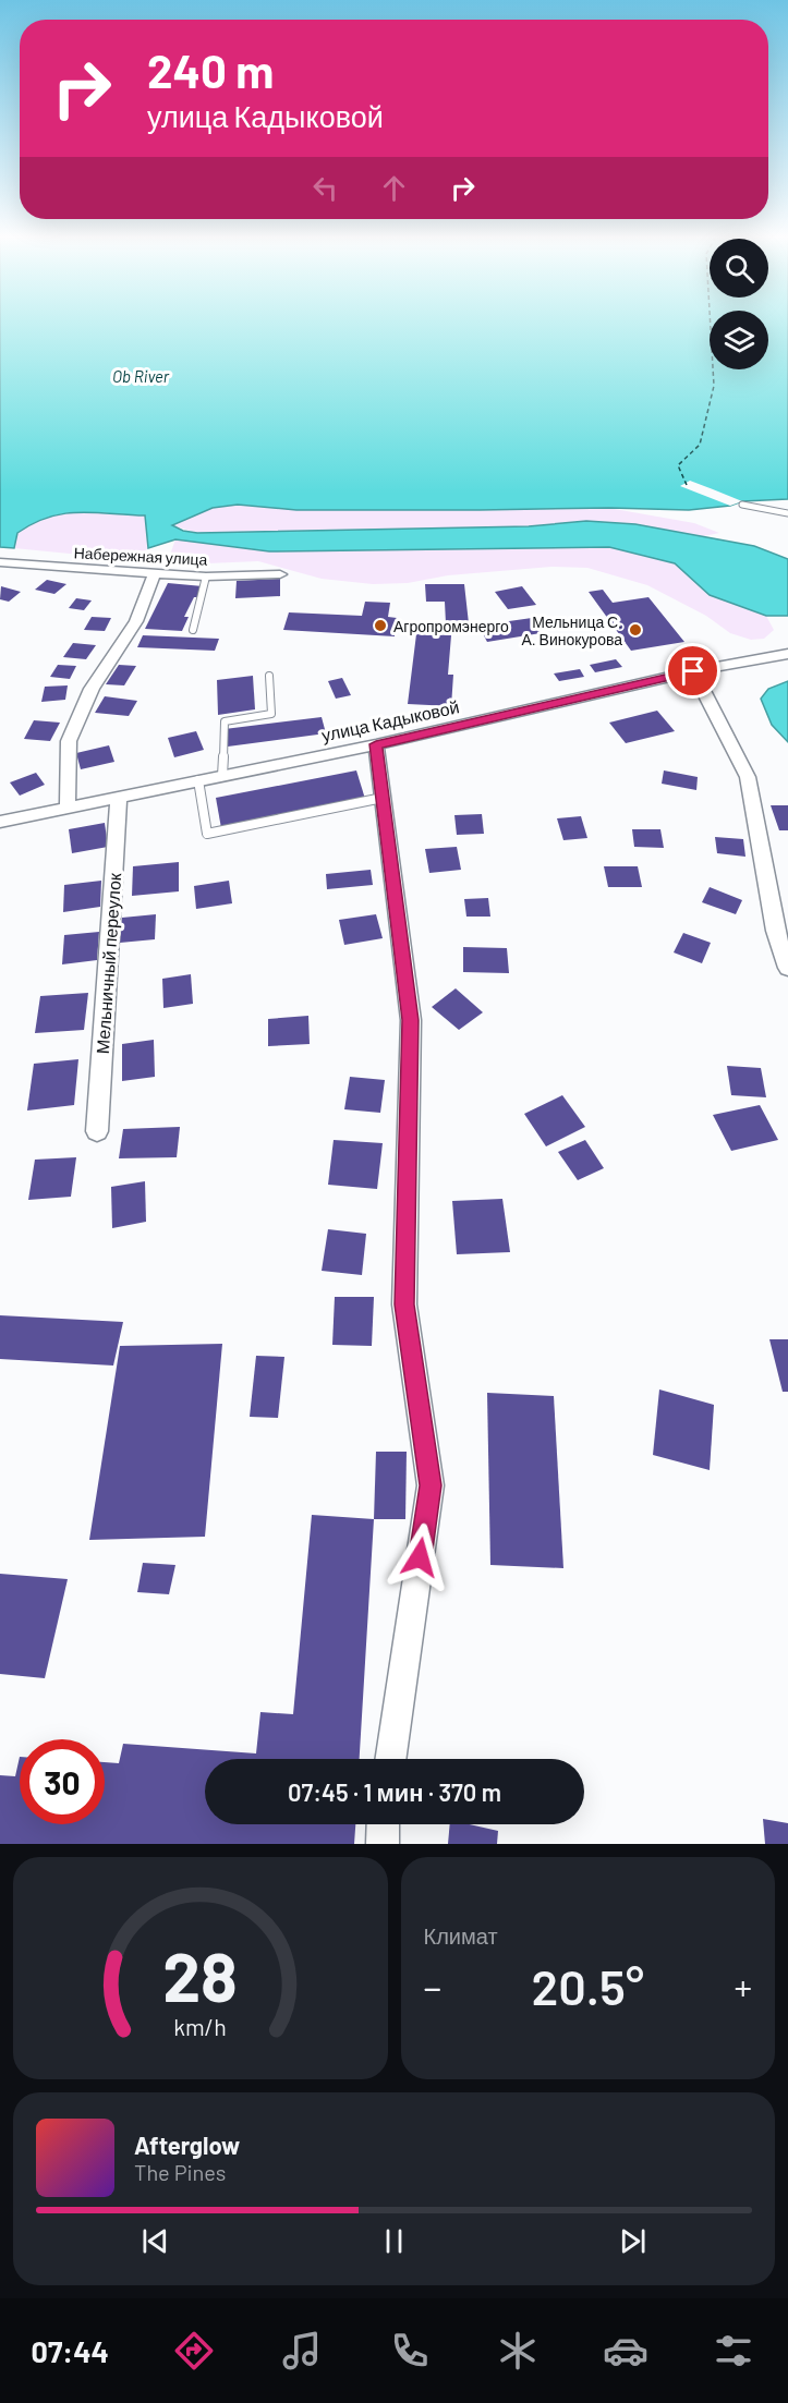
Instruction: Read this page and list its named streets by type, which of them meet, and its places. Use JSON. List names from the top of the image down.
{
  "streets": {
    "street": ["Набережная улица", "улица Кадыковой", "Мельничный переулок"]
  },
  "crossings": [
    ["улица Кадыковой", "Мельничный переулок"]
  ],
  "water": ["Ob River"],
  "places": ["Агропромэнерго", "Мельница С. А. Винокурова"],
  "page": {
    "turn": ["240 m", "улица Кадыковой"],
    "limit": "30",
    "trip": "07:45 · 1 мин · 370 m",
    "tile": "Климат",
    "heat": ["−", "20.5°", "+"],
    "song": ["Afterglow", "The Pines"],
    "tabs": "07:44",
    "gauge": ["28", "km/h"]
  }
}
